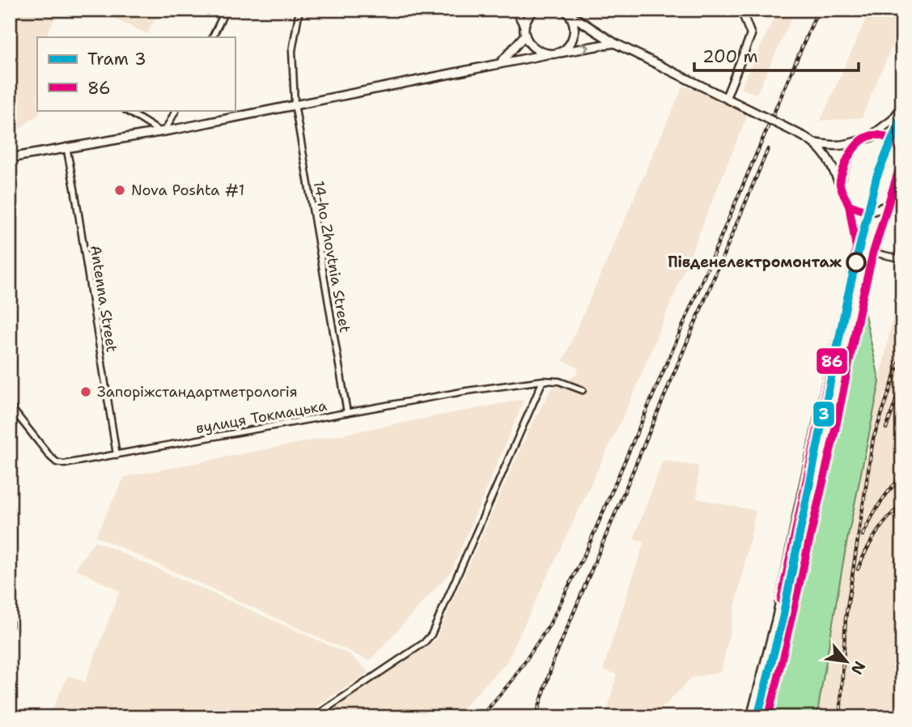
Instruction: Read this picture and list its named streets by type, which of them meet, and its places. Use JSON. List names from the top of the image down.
{
  "streets": {
    "street": ["14-ho Zhovtnia Street", "Antenna Street", "вулиця Токмацька"]
  },
  "crossings": [
    ["14-ho Zhovtnia Street", "вулиця Токмацька"],
    ["Antenna Street", "вулиця Токмацька"]
  ],
  "places": ["Nova Poshta #1", "Південелектромонтаж", "Запоріжстандартметрологія"],
  "lines": ["tram line 3", "transit line 86"],
  "legend": ["Tram 3", "86"],
  "scale_bar": "200 m",
  "north": "bottom right"
}
